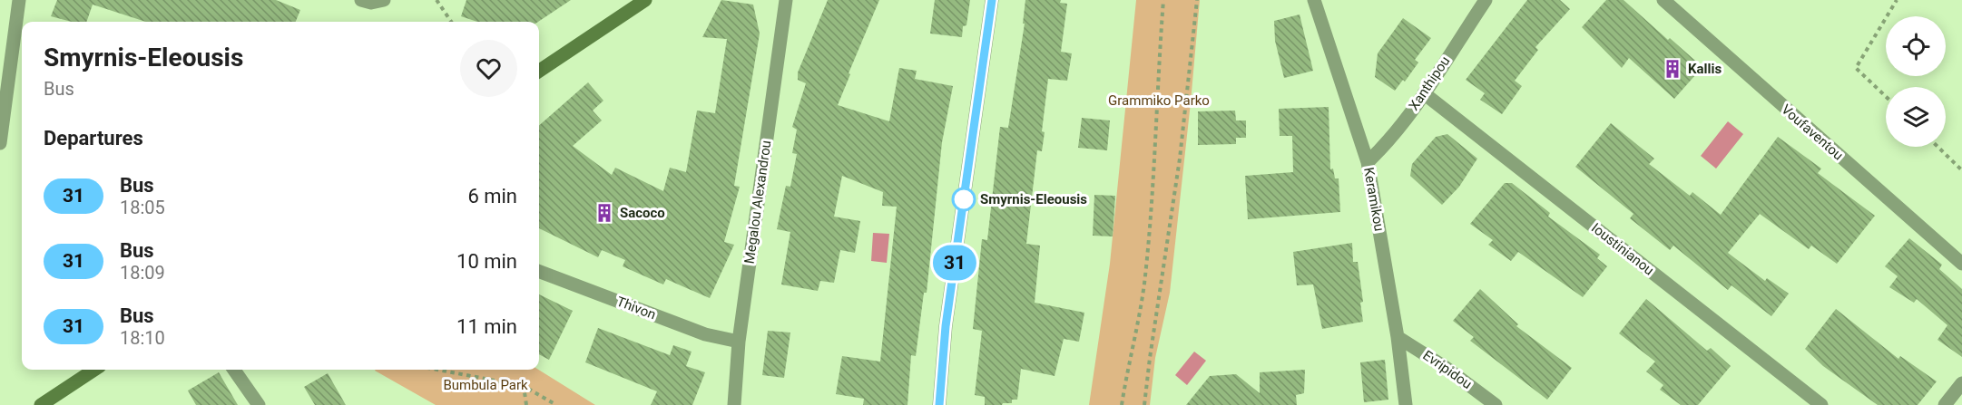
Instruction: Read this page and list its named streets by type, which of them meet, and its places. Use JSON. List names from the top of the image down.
{
  "streets": {
    "street": [
      "Xanthipou",
      "Voufaventou",
      "Keramikou",
      "Megalou Alexandrou",
      "Ioustinianou",
      "Thivon",
      "Evripidou"
    ]
  },
  "crossings": [
    ["Xanthipou", "Keramikou"],
    ["Xanthipou", "Ioustinianou"],
    ["Keramikou", "Evripidou"],
    ["Megalou Alexandrou", "Thivon"]
  ],
  "parks": ["Grammiko Parko", "Bumbula Park"],
  "places": {
    "building": ["Kallis", "Sacoco"],
    "other": ["Smyrnis-Eleousis"]
  },
  "lines": ["bus line 31"],
  "page": {
    "on_map": "31",
    "heading": [
      ["Smyrnis-Eleousis", "Bus"],
      "Departures"
    ],
    "list": [
      {
        "mark": "31",
        "name": "Bus",
        "note": "18:05",
        "value": "6 min"
      },
      {
        "mark": "31",
        "name": "Bus",
        "note": "18:09",
        "value": "10 min"
      },
      {
        "mark": "31",
        "name": "Bus",
        "note": "18:10",
        "value": "11 min"
      }
    ]
  }
}
